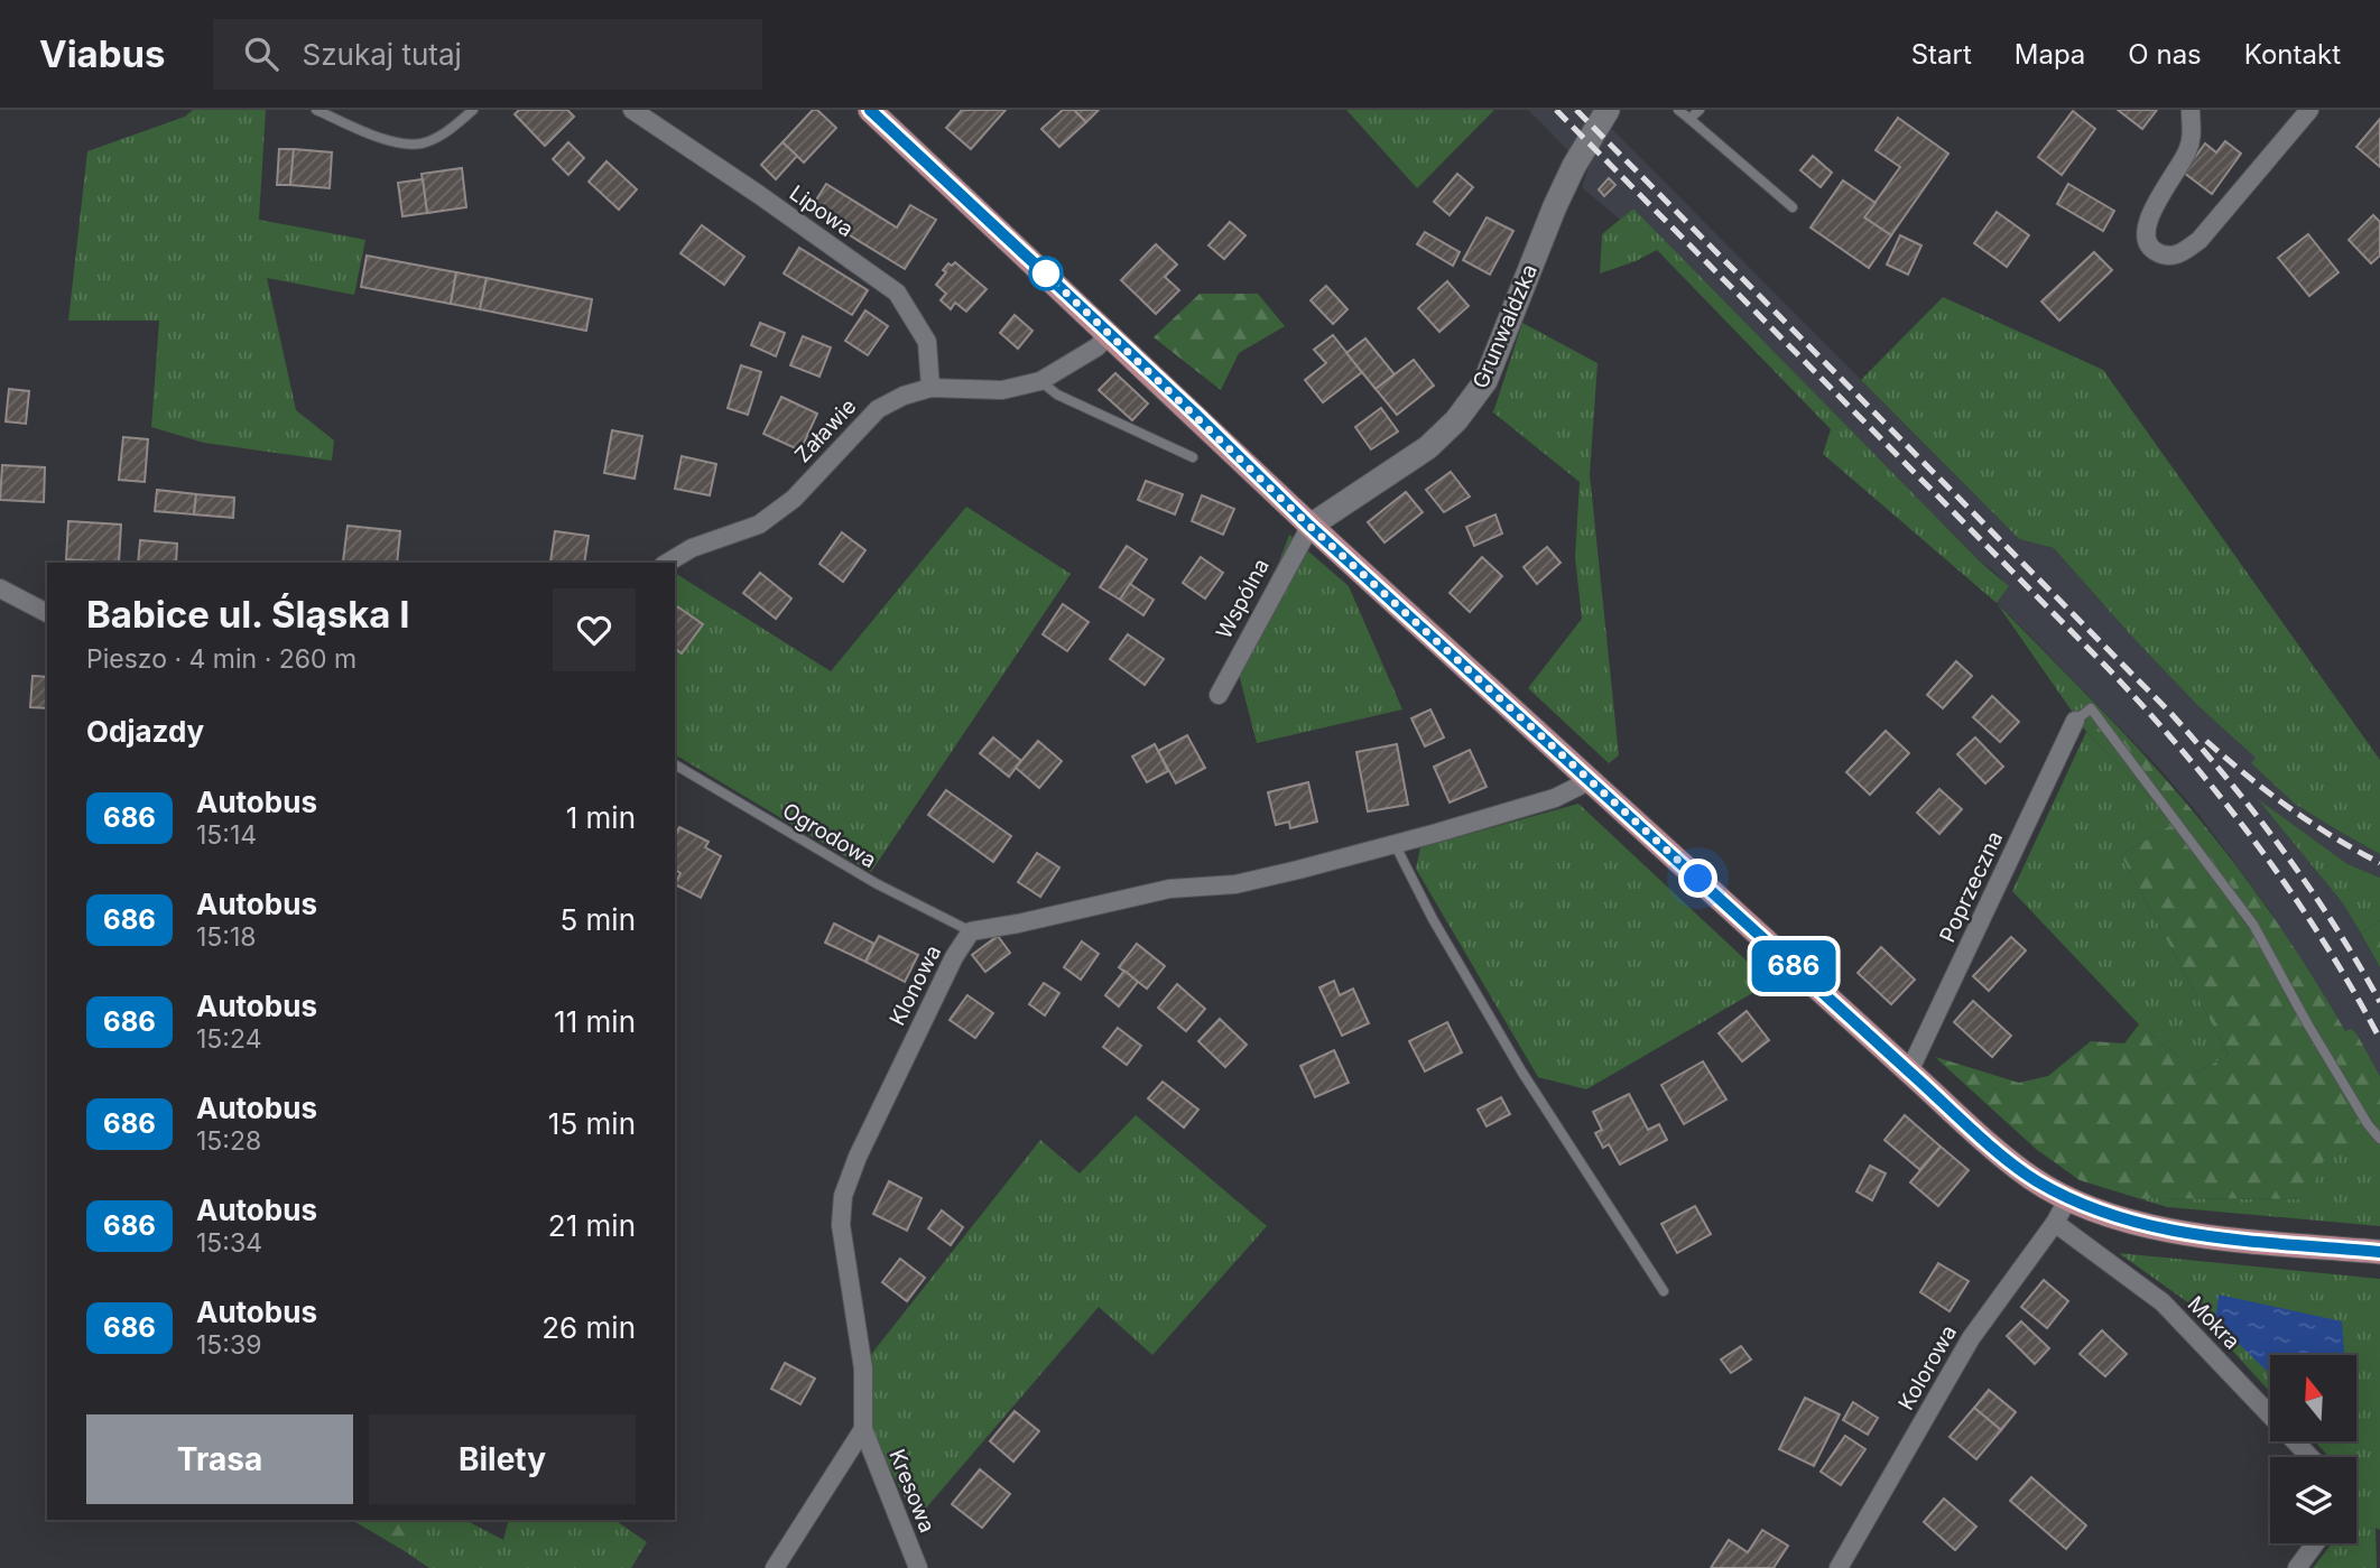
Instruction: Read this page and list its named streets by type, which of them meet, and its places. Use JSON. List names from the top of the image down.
{
  "streets": {
    "street": [
      "Lipowa",
      "Grunwaldzka",
      "Załawie",
      "Wspólna",
      "Poprzeczna",
      "Klonowa",
      "Mokra",
      "Kolorowa",
      "Kresowa"
    ],
    "lane": ["Ogrodowa"]
  },
  "crossings": [
    ["Lipowa", "Załawie"],
    ["Grunwaldzka", "Wspólna"],
    ["Ogrodowa", "Klonowa"],
    ["Klonowa", "Kresowa"],
    ["Mokra", "Kolorowa"]
  ],
  "lines": ["bus line 686"],
  "north": "top",
  "page": {
    "header": "Viabus",
    "search": "Szukaj tutaj",
    "nav": [
      "Start",
      "Mapa",
      "O nas",
      "Kontakt"
    ],
    "on_map": "686",
    "heading": [
      ["Babice ul. Śląska I", "Pieszo · 4 min · 260 m"],
      "Odjazdy"
    ],
    "list": [
      {
        "mark": "686",
        "name": "Autobus",
        "note": "15:14",
        "value": "1 min"
      },
      {
        "mark": "686",
        "name": "Autobus",
        "note": "15:18",
        "value": "5 min"
      },
      {
        "mark": "686",
        "name": "Autobus",
        "note": "15:24",
        "value": "11 min"
      },
      {
        "mark": "686",
        "name": "Autobus",
        "note": "15:28",
        "value": "15 min"
      },
      {
        "mark": "686",
        "name": "Autobus",
        "note": "15:34",
        "value": "21 min"
      },
      {
        "mark": "686",
        "name": "Autobus",
        "note": "15:39",
        "value": "26 min"
      }
    ],
    "buttons": ["Trasa", "Bilety"]
  }
}
